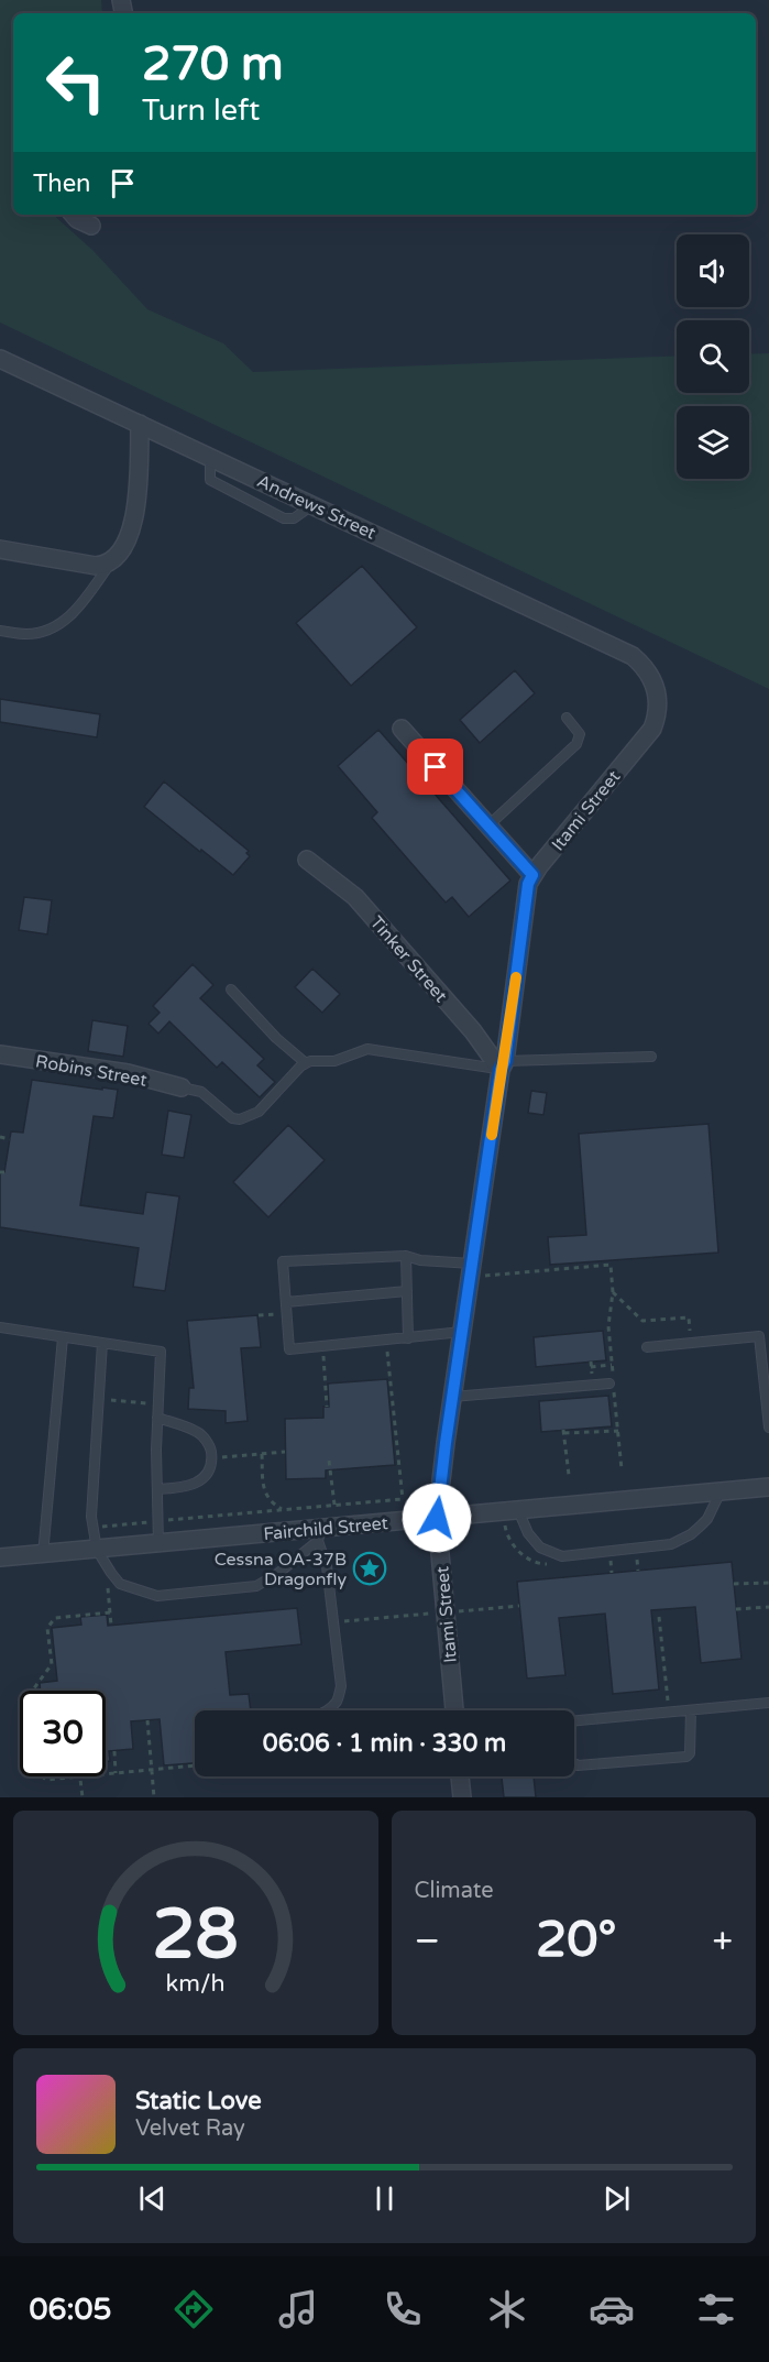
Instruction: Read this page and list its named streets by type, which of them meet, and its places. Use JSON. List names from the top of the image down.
{
  "streets": {
    "street": [
      "Andrews Street",
      "Itami Street",
      "Tinker Street",
      "Robins Street",
      "Fairchild Street"
    ]
  },
  "crossings": [
    ["Andrews Street", "Itami Street"],
    ["Itami Street", "Tinker Street"],
    ["Itami Street", "Fairchild Street"]
  ],
  "places": {
    "place": ["Cessna OA-37B Dragonfly"]
  },
  "page": {
    "turn": ["270 m", "Turn left"],
    "then": "Then",
    "limit": "30",
    "trip": "06:06 · 1 min · 330 m",
    "tile": "Climate",
    "heat": ["−", "20°", "+"],
    "song": ["Static Love", "Velvet Ray"],
    "tabs": "06:05",
    "gauge": ["28", "km/h"]
  }
}
